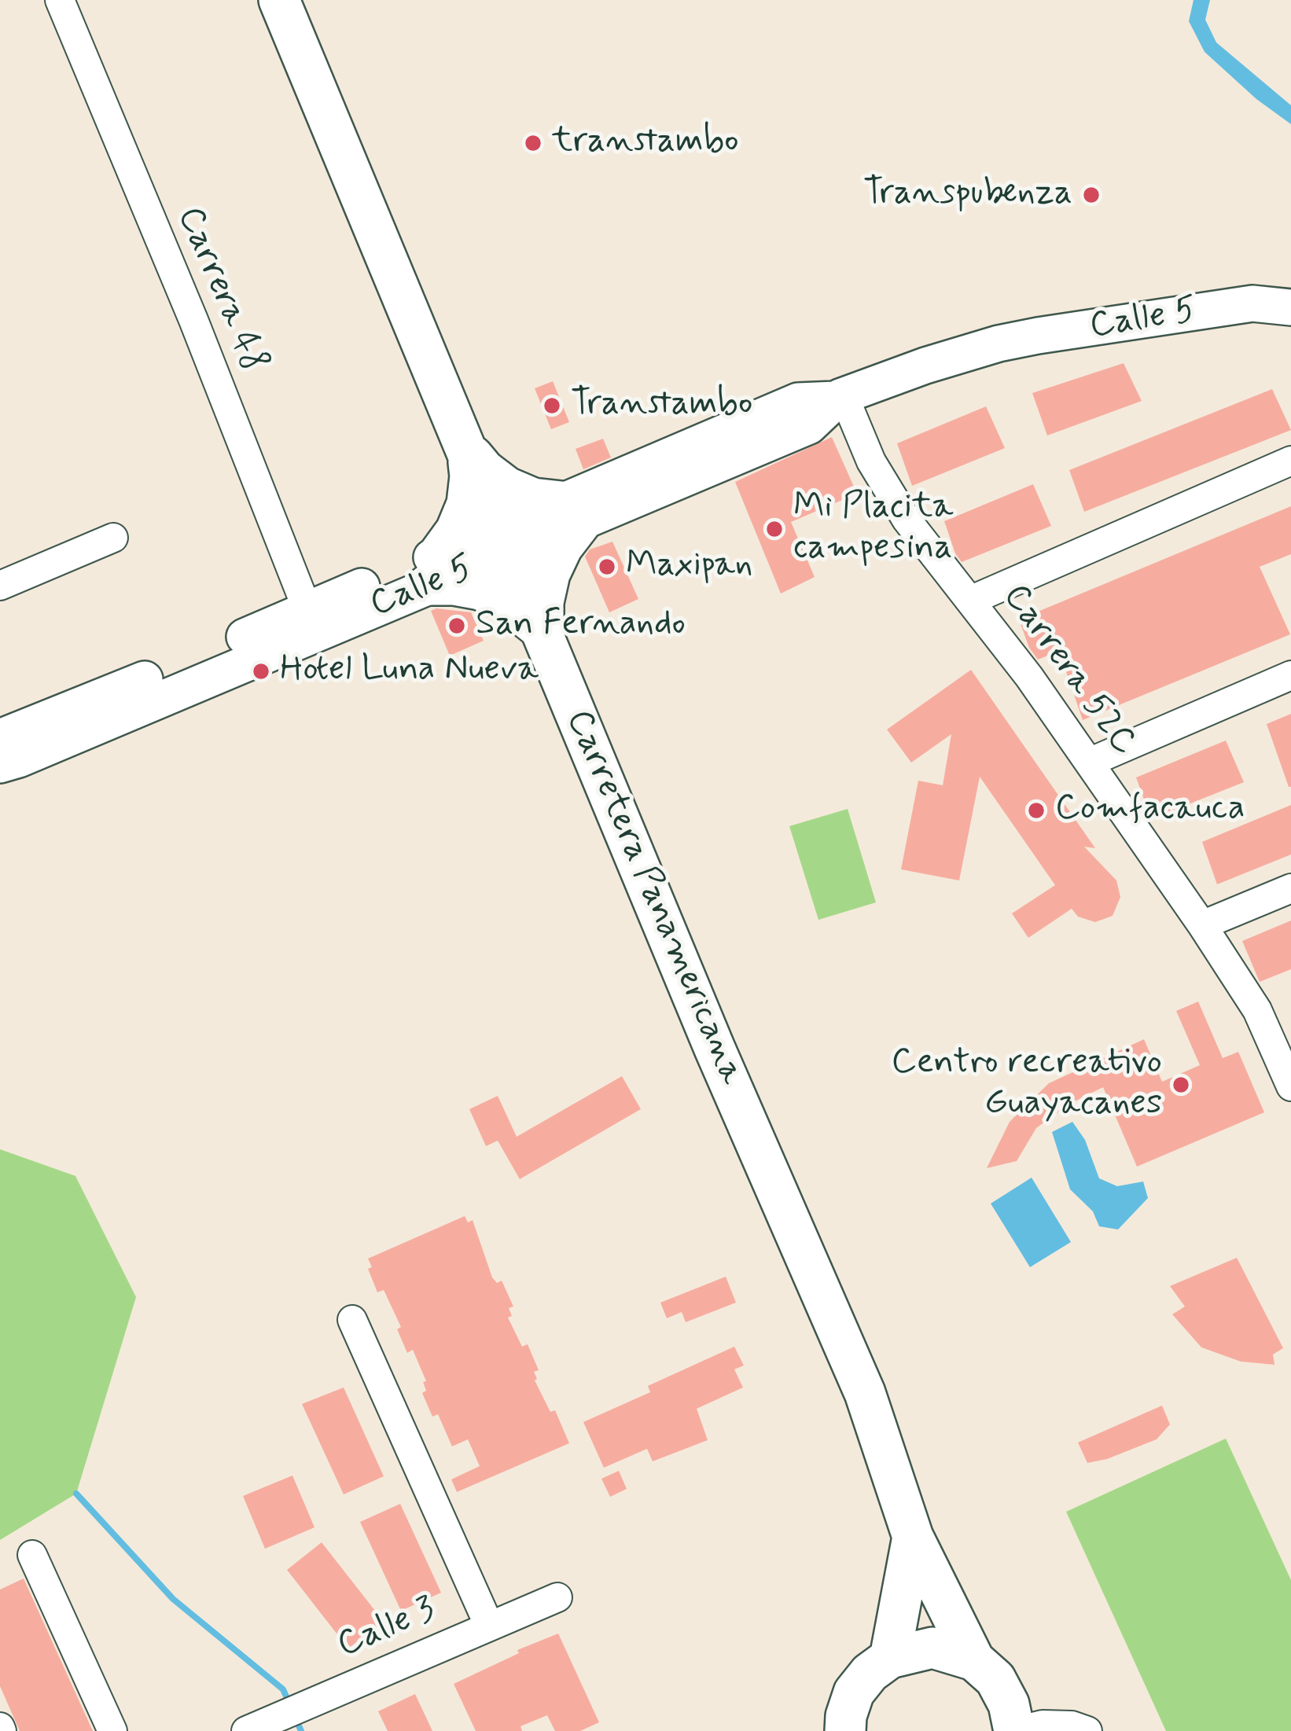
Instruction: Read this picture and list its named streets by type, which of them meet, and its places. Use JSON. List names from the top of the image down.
{
  "streets": {
    "highway": ["Carretera Panamericana"],
    "main road": ["Calle 5"],
    "street": ["Carrera 48", "Carrera 52C", "Calle 3"]
  },
  "crossings": [
    ["Carrera 48", "Calle 5"],
    ["Calle 5", "Carrera 52C"],
    ["Calle 5", "Carretera Panamericana"]
  ],
  "places": [
    "transtambo",
    "Transpubenza",
    "Transtambo",
    "Mi Placita campesina",
    "Maxipan",
    "San Fernando",
    "Hotel Luna Nueva",
    "Comfacauca",
    "Centro recreativo Guayacanes"
  ]
}
